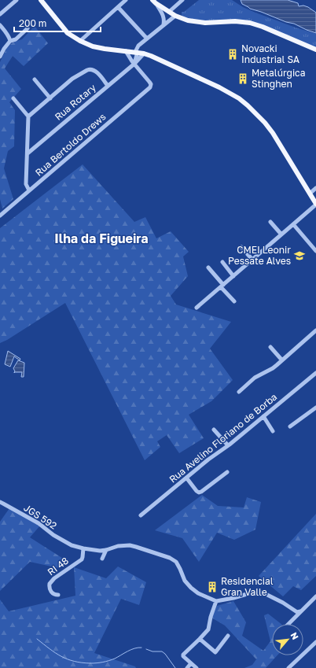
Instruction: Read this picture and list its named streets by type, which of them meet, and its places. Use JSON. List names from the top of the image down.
{
  "streets": {
    "street": [
      "Rua Rotary",
      "Rua Bertoldo Drews",
      "Rua Avelino Floriano de Borba",
      "JGS 592",
      "RI 48"
    ]
  },
  "crossings": [
    ["Rua Rotary", "Rua Bertoldo Drews"],
    ["JGS 592", "RI 48"]
  ],
  "districts": ["Ilha da Figueira"],
  "places": {
    "building": ["Novacki Industrial SA", "Metalúrgica Stinghen", "Residencial Gran Valle"],
    "school or university": ["CMEI Leonir Pessate Alves"]
  },
  "scale_bar": "200 m",
  "north": "top right"
}
